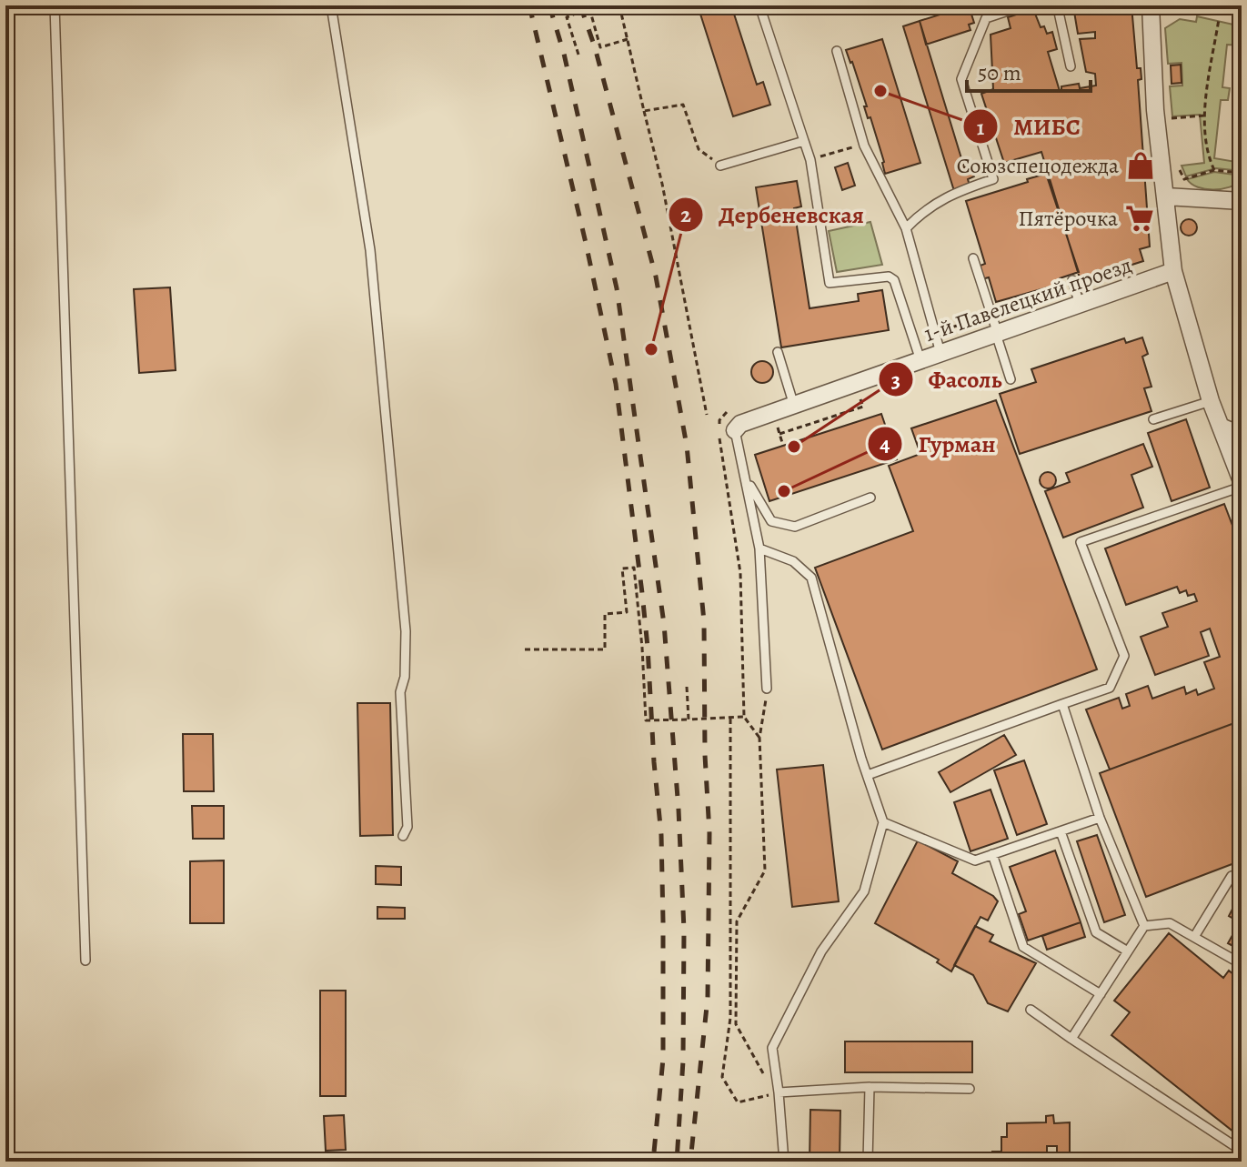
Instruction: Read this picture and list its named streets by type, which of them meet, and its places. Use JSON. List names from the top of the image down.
{
  "streets": {
    "street": ["1-й Павелецкий проезд"]
  },
  "places": {
    "other": [
      "МИБС",
      "Дербеневская",
      "Фасоль",
      "Гурман"
    ],
    "shop": ["Союзспецодежда"],
    "supermarket": ["Пятёрочка"]
  },
  "scale_bar": "50 m"
}
